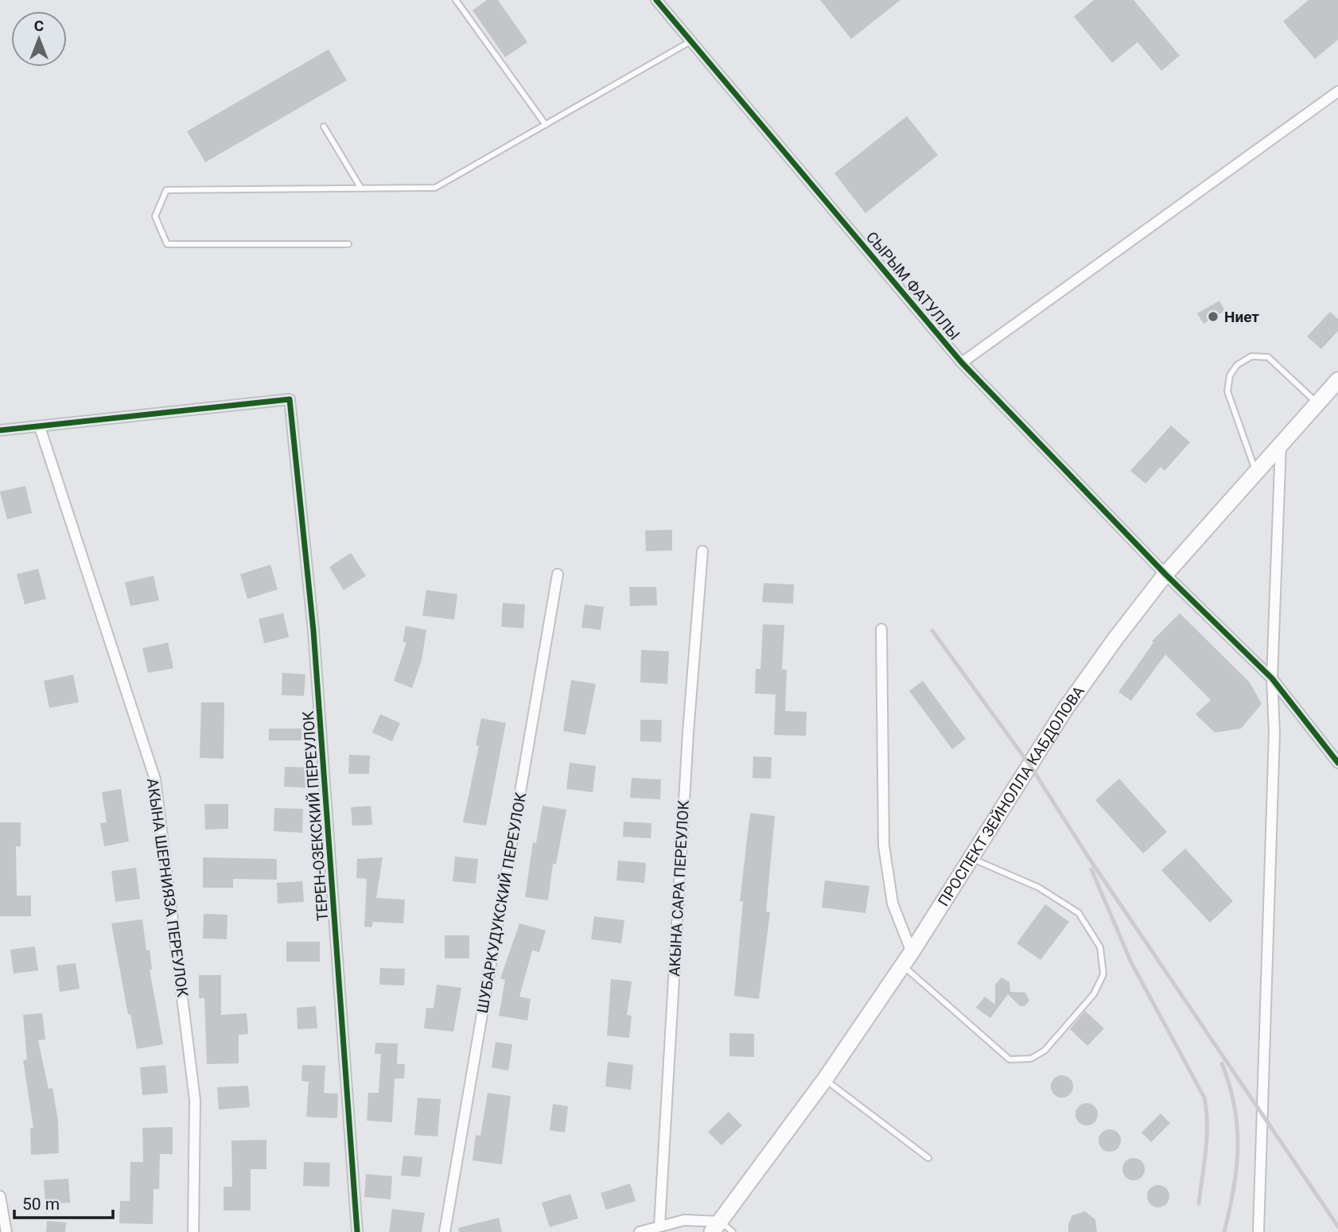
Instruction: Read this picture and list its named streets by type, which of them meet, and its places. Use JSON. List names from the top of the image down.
{
  "streets": {
    "main road": ["ПРОСПЕКТ ЗЕЙНОЛЛА КАБДОЛОВА"],
    "street": [
      "СЫРЫМ ФАТУЛЛЫ",
      "ТЕРЕН-ОЗЕКСКИЙ ПЕРЕУЛОК",
      "АКЫНА ШЕРНИЯЗА ПЕРЕУЛОК",
      "АКЫНА САРА ПЕРЕУЛОК",
      "ШУБАРКУДУКСКИЙ ПЕРЕУЛОК"
    ]
  },
  "crossings": [
    ["СЫРЫМ ФАТУЛЛЫ", "ПРОСПЕКТ ЗЕЙНОЛЛА КАБДОЛОВА"],
    ["ТЕРЕН-ОЗЕКСКИЙ ПЕРЕУЛОК", "АКЫНА ШЕРНИЯЗА ПЕРЕУЛОК"]
  ],
  "places": ["Ниет"],
  "scale_bar": "50 m",
  "north": "top"
}
